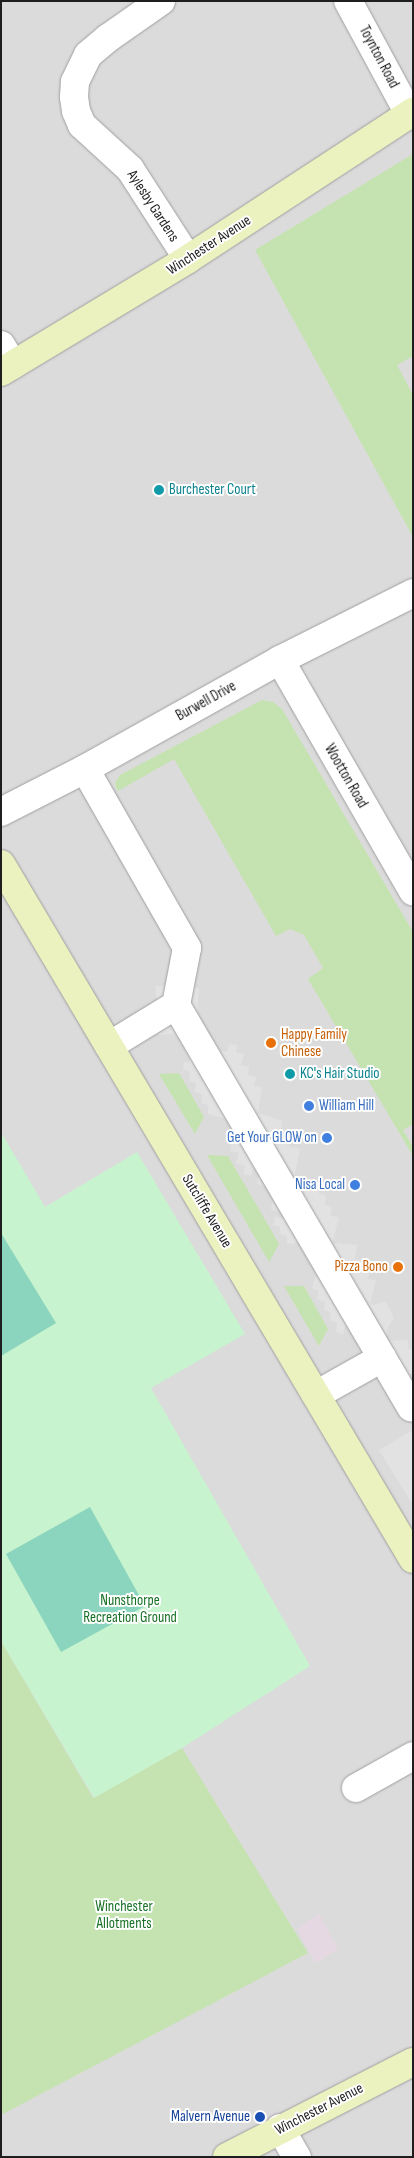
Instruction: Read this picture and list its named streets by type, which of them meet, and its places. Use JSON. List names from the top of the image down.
{
  "streets": {
    "street": [
      "Toynton Road",
      "Aylesby Gardens",
      "Winchester Avenue",
      "Burwell Drive",
      "Wootton Road",
      "Sutcliffe Avenue"
    ]
  },
  "crossings": [
    ["Toynton Road", "Winchester Avenue"],
    ["Aylesby Gardens", "Winchester Avenue"],
    ["Burwell Drive", "Wootton Road"]
  ],
  "parks": ["Nunsthorpe Recreation Ground", "Winchester Allotments"],
  "places": [
    "Burchester Court",
    "Happy Family Chinese",
    "KC's Hair Studio",
    "William Hill",
    "Get Your GLOW on",
    "Nisa Local",
    "Pizza Bono",
    "Malvern Avenue"
  ]
}
